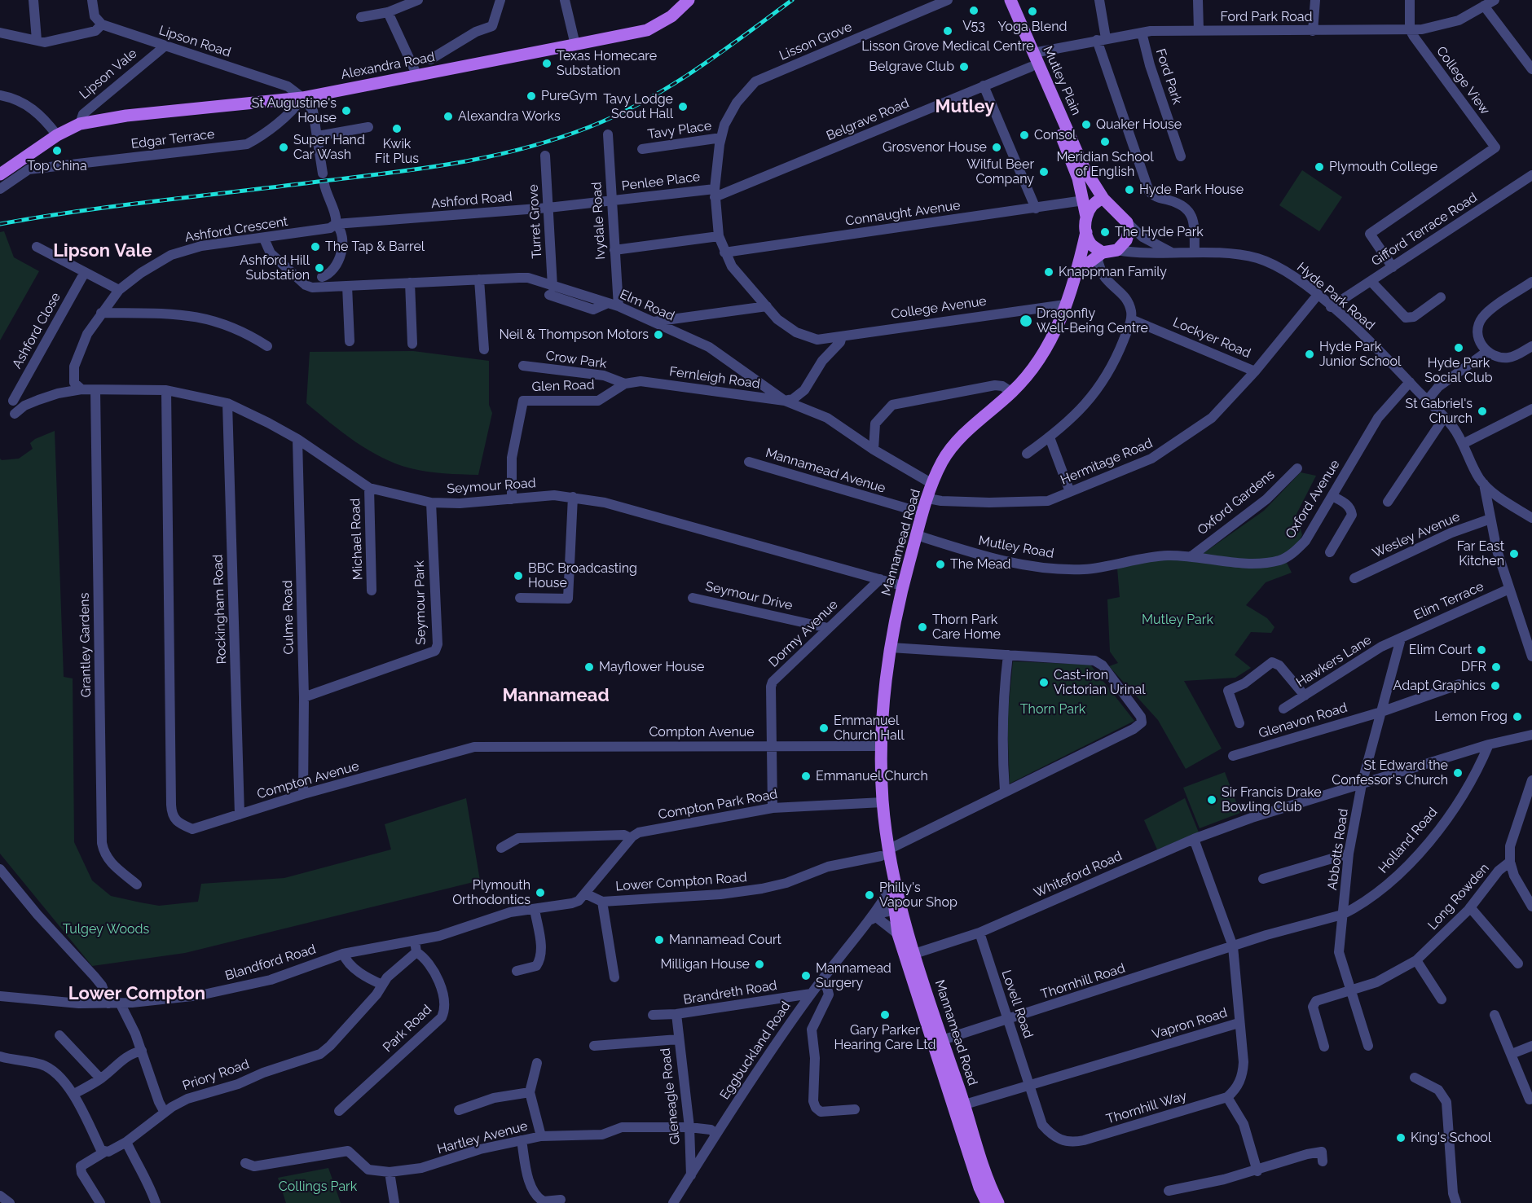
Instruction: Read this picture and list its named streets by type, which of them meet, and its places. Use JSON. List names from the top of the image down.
{
  "streets": {
    "main road": [
      "Alexandra Road",
      "Lipson Vale",
      "Mutley Plain",
      "Mannamead Road"
    ],
    "street": [
      "Ford Park Road",
      "Lipson Road",
      "Lisson Grove",
      "Ford Park",
      "College View",
      "Belgrave Road",
      "Tavy Place",
      "Edgar Terrace",
      "Penlee Place",
      "Ashford Road",
      "Connaught Avenue",
      "Ivydale Road",
      "Turret Grove",
      "Ashford Crescent",
      "Gifford Terrace Road",
      "Hyde Park Road",
      "Elm Road",
      "College Avenue",
      "Ashford Close",
      "Lockyer Road",
      "Crow Park",
      "Fernleigh Road",
      "Glen Road",
      "Hermitage Road",
      "Mannamead Avenue",
      "Seymour Road",
      "Oxford Avenue",
      "Oxford Gardens",
      "Wesley Avenue",
      "Michael Road",
      "Mutley Road",
      "Seymour Drive",
      "Elim Terrace",
      "Seymour Park",
      "Rockingham Road",
      "Culme Road",
      "Dormy Avenue",
      "Grantley Gardens",
      "Hawkers Lane",
      "Glenavon Road",
      "Compton Avenue",
      "Compton Park Road",
      "Holland Road",
      "Abbotts Road",
      "Whiteford Road",
      "Lower Compton Road",
      "Long Rowden",
      "Blandford Road",
      "Thornhill Road",
      "Brandreth Road",
      "Lovell Road",
      "Vapron Road",
      "Park Road",
      "Eggbuckland Road",
      "Priory Road",
      "Gleneagle Road",
      "Thornhill Way",
      "Hartley Avenue"
    ]
  },
  "crossings": [
    ["Ford Park Road", "Ford Park"],
    ["Ford Park Road", "Mutley Plain"],
    ["Ford Park Road", "College View"],
    ["Ford Park Road", "Belgrave Road"],
    ["Lipson Road", "Alexandra Road"],
    ["Lipson Road", "Lipson Vale"],
    ["Lipson Road", "Edgar Terrace"],
    ["Lisson Grove", "Belgrave Road"],
    ["Lisson Grove", "Tavy Place"],
    ["Lisson Grove", "Penlee Place"],
    ["Lisson Grove", "Connaught Avenue"],
    ["Lisson Grove", "College Avenue"],
    ["Alexandra Road", "Lipson Vale"],
    ["Alexandra Road", "Edgar Terrace"],
    ["Lipson Vale", "Edgar Terrace"],
    ["Mutley Plain", "Belgrave Road"],
    ["Mutley Plain", "Connaught Avenue"],
    ["Mutley Plain", "Hyde Park Road"],
    ["Mutley Plain", "Mannamead Road"],
    ["College View", "Gifford Terrace Road"],
    ["Belgrave Road", "Penlee Place"],
    ["Penlee Place", "Ashford Road"],
    ["Penlee Place", "Ivydale Road"],
    ["Ashford Road", "Ivydale Road"],
    ["Ashford Road", "Turret Grove"],
    ["Ashford Road", "Ashford Crescent"],
    ["Ivydale Road", "Elm Road"],
    ["Turret Grove", "Elm Road"],
    ["Ashford Crescent", "Elm Road"],
    ["Ashford Crescent", "Seymour Road"],
    ["Gifford Terrace Road", "Hyde Park Road"],
    ["Hyde Park Road", "Hermitage Road"],
    ["Hyde Park Road", "Oxford Avenue"],
    ["Hyde Park Road", "Mannamead Road"],
    ["Elm Road", "Fernleigh Road"],
    ["Elm Road", "Mannamead Road"],
    ["College Avenue", "Mannamead Road"],
    ["Lockyer Road", "Hermitage Road"],
    ["Crow Park", "Glen Road"],
    ["Fernleigh Road", "Glen Road"],
    ["Glen Road", "Seymour Road"],
    ["Hermitage Road", "Mannamead Road"],
    ["Mannamead Avenue", "Mannamead Road"],
    ["Seymour Road", "Michael Road"],
    ["Seymour Road", "Mannamead Road"],
    ["Seymour Road", "Seymour Park"],
    ["Seymour Road", "Rockingham Road"],
    ["Seymour Road", "Culme Road"],
    ["Seymour Road", "Dormy Avenue"],
    ["Seymour Road", "Grantley Gardens"],
    ["Seymour Road", "Compton Avenue"],
    ["Oxford Avenue", "Oxford Gardens"],
    ["Oxford Avenue", "Mutley Road"],
    ["Oxford Gardens", "Mutley Road"],
    ["Mannamead Road", "Mutley Road"],
    ["Mannamead Road", "Compton Avenue"],
    ["Mannamead Road", "Compton Park Road"],
    ["Mannamead Road", "Whiteford Road"],
    ["Mannamead Road", "Lower Compton Road"],
    ["Mannamead Road", "Thornhill Road"],
    ["Mannamead Road", "Vapron Road"],
    ["Mannamead Road", "Eggbuckland Road"],
    ["Seymour Drive", "Dormy Avenue"],
    ["Elim Terrace", "Hawkers Lane"],
    ["Elim Terrace", "Abbotts Road"],
    ["Seymour Park", "Culme Road"],
    ["Rockingham Road", "Compton Avenue"],
    ["Culme Road", "Compton Avenue"],
    ["Dormy Avenue", "Compton Avenue"],
    ["Dormy Avenue", "Compton Park Road"],
    ["Hawkers Lane", "Abbotts Road"],
    ["Glenavon Road", "Abbotts Road"],
    ["Holland Road", "Abbotts Road"],
    ["Holland Road", "Whiteford Road"],
    ["Holland Road", "Thornhill Road"],
    ["Holland Road", "Vapron Road"],
    ["Abbotts Road", "Whiteford Road"],
    ["Abbotts Road", "Long Rowden"],
    ["Whiteford Road", "Lovell Road"],
    ["Whiteford Road", "Vapron Road"],
    ["Thornhill Road", "Lovell Road"],
    ["Thornhill Road", "Vapron Road"],
    ["Brandreth Road", "Eggbuckland Road"],
    ["Brandreth Road", "Gleneagle Road"],
    ["Lovell Road", "Vapron Road"],
    ["Lovell Road", "Thornhill Way"],
    ["Vapron Road", "Thornhill Way"],
    ["Park Road", "Priory Road"],
    ["Eggbuckland Road", "Gleneagle Road"],
    ["Eggbuckland Road", "Hartley Avenue"],
    ["Gleneagle Road", "Hartley Avenue"]
  ],
  "districts": [
    "Mutley",
    "Lipson Vale",
    "Mannamead",
    "Lower Compton"
  ],
  "parks": [
    "Mutley Park",
    "Thorn Park",
    "Tulgey Woods",
    "Collings Park"
  ],
  "places": [
    "V53",
    "Yoga Blend",
    "Lisson Grove Medical Centre",
    "Texas Homecare Substation",
    "Belgrave Club",
    "PureGym",
    "Tavy Lodge Scout Hall",
    "St Augustine's House",
    "Alexandra Works",
    "Quaker House",
    "Kwik Fit Plus",
    "Consol",
    "Meridian School of English",
    "Super Hand Car Wash",
    "Grosvenor House",
    "Top China",
    "Plymouth College",
    "Wilful Beer Company",
    "Hyde Park House",
    "The Hyde Park",
    "The Tap & Barrel",
    "Ashford Hill Substation",
    "Knappman Family",
    "Dragonfly Well-Being Centre",
    "Neil & Thompson Motors",
    "Hyde Park Social Club",
    "Hyde Park Junior School",
    "St Gabriel's Church",
    "Far East Kitchen",
    "The Mead",
    "BBC Broadcasting House",
    "Thorn Park Care Home",
    "Elim Court",
    "Mayflower House",
    "DFR",
    "Cast-iron Victorian Urinal",
    "Adapt Graphics",
    "Lemon Frog",
    "Emmanuel Church Hall",
    "St Edward the Confessor's Church",
    "Emmanuel Church",
    "Sir Francis Drake Bowling Club",
    "Plymouth Orthodontics",
    "Philly's Vapour Shop",
    "Mannamead Court",
    "Milligan House",
    "Mannamead Surgery",
    "Gary Parker Hearing Care Ltd",
    "King's School"
  ]
}
